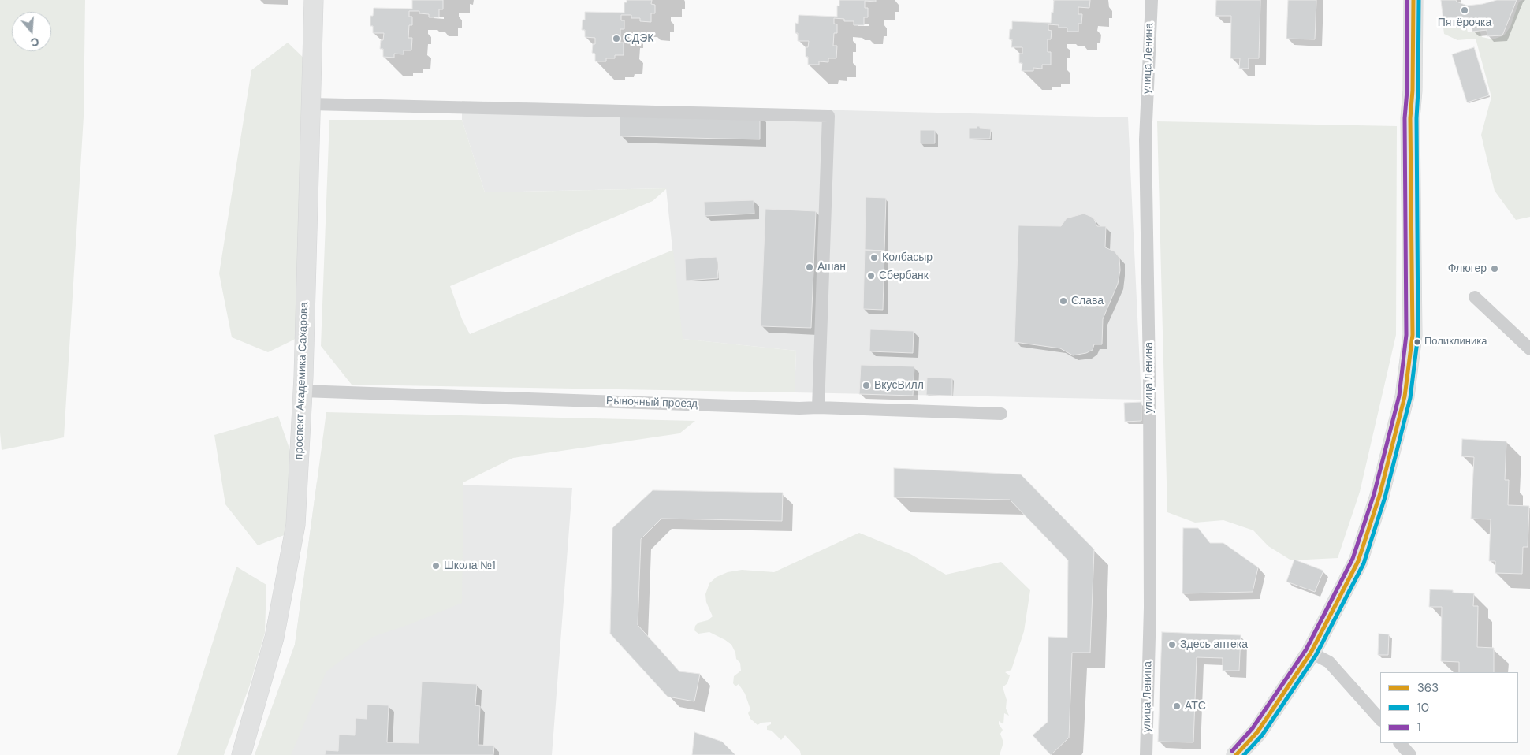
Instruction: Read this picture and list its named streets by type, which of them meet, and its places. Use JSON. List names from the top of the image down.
{
  "streets": {
    "street": ["улица Ленина", "проспект Академика Сахарова", "Рыночный проезд"]
  },
  "crossings": [
    ["проспект Академика Сахарова", "Рыночный проезд"]
  ],
  "places": [
    "Пятёрочка",
    "СДЭК",
    "Колбасыр",
    "Ашан",
    "Флюгер",
    "Сбербанк",
    "Слава",
    "Поликлиника",
    "ВкусВилл",
    "Школа №1",
    "Здесь аптека",
    "АТС"
  ],
  "lines": ["transit line 363", "transit line 10", "transit line 1"],
  "legend": ["363", "10", "1"],
  "north": "bottom"
}
